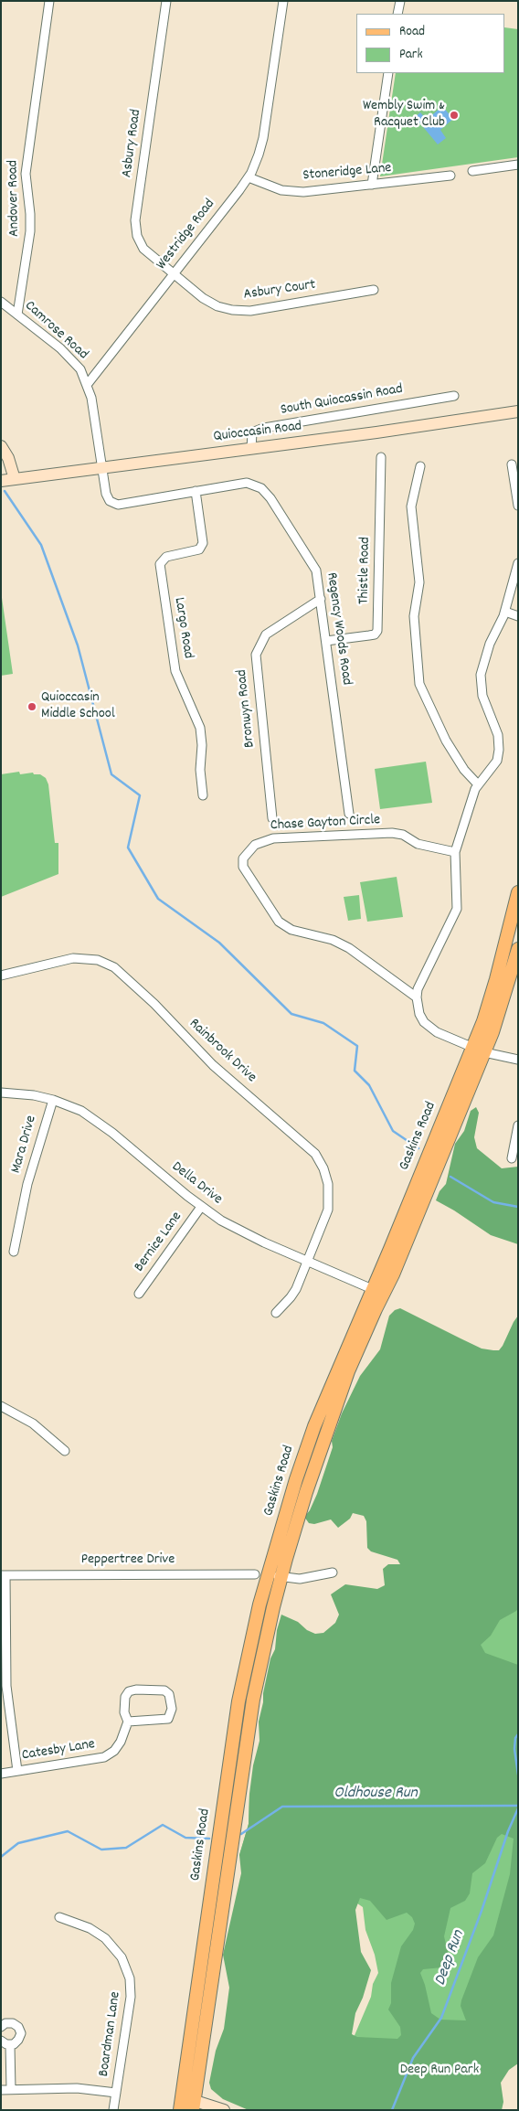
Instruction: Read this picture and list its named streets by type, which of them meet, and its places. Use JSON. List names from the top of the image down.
{
  "streets": {
    "main road": ["Quioccasin Road", "Gaskins Road"],
    "street": [
      "Asbury Road",
      "Stoneridge Lane",
      "Andover Road",
      "Westridge Road",
      "Asbury Court",
      "Camrose Road",
      "South Quiocassin Road",
      "Thistle Road",
      "Largo Road",
      "Regency Woods Road",
      "Bronwyn Road",
      "Chase Gayton Circle",
      "Rainbrook Drive",
      "Mara Drive",
      "Della Drive",
      "Bernice Lane",
      "Peppertree Drive",
      "Catesby Lane",
      "Boardman Lane"
    ]
  },
  "crossings": [
    ["Asbury Road", "Westridge Road"],
    ["Asbury Road", "Asbury Court"],
    ["Stoneridge Lane", "Westridge Road"],
    ["Andover Road", "Camrose Road"],
    ["Westridge Road", "Asbury Court"],
    ["Westridge Road", "Camrose Road"],
    ["South Quiocassin Road", "Quioccasin Road"],
    ["Quioccasin Road", "Regency Woods Road"],
    ["Thistle Road", "Regency Woods Road"],
    ["Largo Road", "Regency Woods Road"],
    ["Regency Woods Road", "Bronwyn Road"],
    ["Rainbrook Drive", "Della Drive"],
    ["Gaskins Road", "Della Drive"],
    ["Mara Drive", "Della Drive"],
    ["Della Drive", "Bernice Lane"]
  ],
  "water": ["Oldhouse Run", "Deep Run"],
  "parks": ["Deep Run Park"],
  "places": ["Wembly Swim & Racquet Club", "Quioccasin Middle School"],
  "legend": ["Road", "Park"]
}
